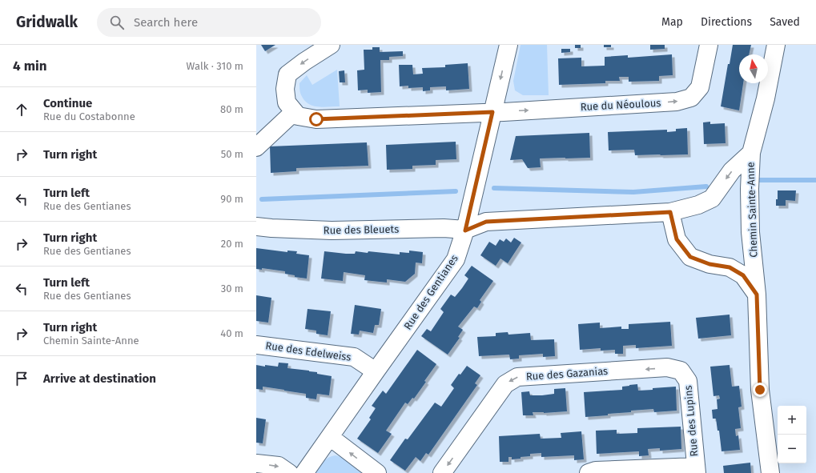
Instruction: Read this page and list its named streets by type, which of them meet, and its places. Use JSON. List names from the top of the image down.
{
  "streets": {
    "street": [
      "Rue du Néoulous",
      "Chemin Sainte-Anne",
      "Rue des Bleuets",
      "Rue des Gentianes",
      "Rue des Edelweiss",
      "Rue des Gazanias",
      "Rue des Lupins"
    ]
  },
  "crossings": [
    ["Rue du Néoulous", "Rue des Gentianes"],
    ["Rue des Bleuets", "Rue des Gentianes"],
    ["Rue des Gentianes", "Rue des Edelweiss"],
    ["Rue des Gazanias", "Rue des Lupins"]
  ],
  "north": "top",
  "page": {
    "header": "Gridwalk",
    "search": "Search here",
    "nav": ["Map", "Directions", "Saved"],
    "heading": ["4 min", "Walk · 310 m"],
    "list": [
      ["Continue", "Rue du Costabonne", "80 m"],
      ["Turn right", "50 m"],
      ["Turn left", "Rue des Gentianes", "90 m"],
      ["Turn right", "Rue des Gentianes", "20 m"],
      ["Turn left", "Rue des Gentianes", "30 m"],
      ["Turn right", "Chemin Sainte-Anne", "40 m"],
      "Arrive at destination"
    ],
    "map_buttons": ["+", "−"]
  }
}
